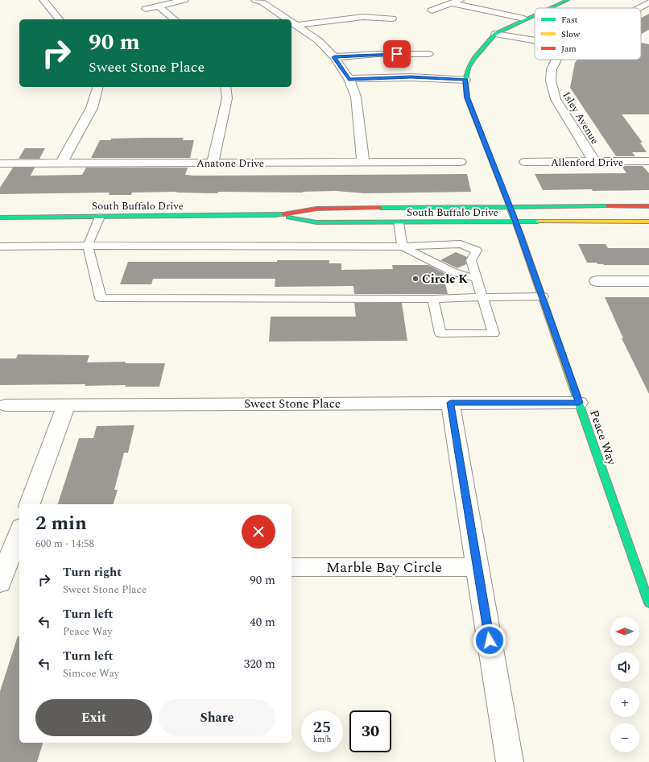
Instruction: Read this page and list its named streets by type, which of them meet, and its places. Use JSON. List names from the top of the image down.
{
  "streets": {
    "main road": ["South Buffalo Drive", "Peace Way"],
    "street": [
      "Isley Avenue",
      "Allenford Drive",
      "Anatone Drive",
      "Sweet Stone Place",
      "Marble Bay Circle"
    ]
  },
  "crossings": [
    ["Isley Avenue", "Allenford Drive"],
    ["South Buffalo Drive", "Peace Way"],
    ["Sweet Stone Place", "Peace Way"]
  ],
  "places": ["Circle K"],
  "legend": ["Fast", "Slow", "Jam"],
  "north": "left",
  "page": {
    "turn": ["90 m", "Sweet Stone Place"],
    "heading": ["2 min", "600 m · 14:58"],
    "list": [
      {
        "name": "Turn right",
        "note": "Sweet Stone Place",
        "value": "90 m"
      },
      {
        "name": "Turn left",
        "note": "Peace Way",
        "value": "40 m"
      },
      {
        "name": "Turn left",
        "note": "Simcoe Way",
        "value": "320 m"
      }
    ],
    "map_buttons": ["+", "−"],
    "buttons": ["Exit", "Share"],
    "speed": "25 km/h",
    "limit": "30"
  }
}
